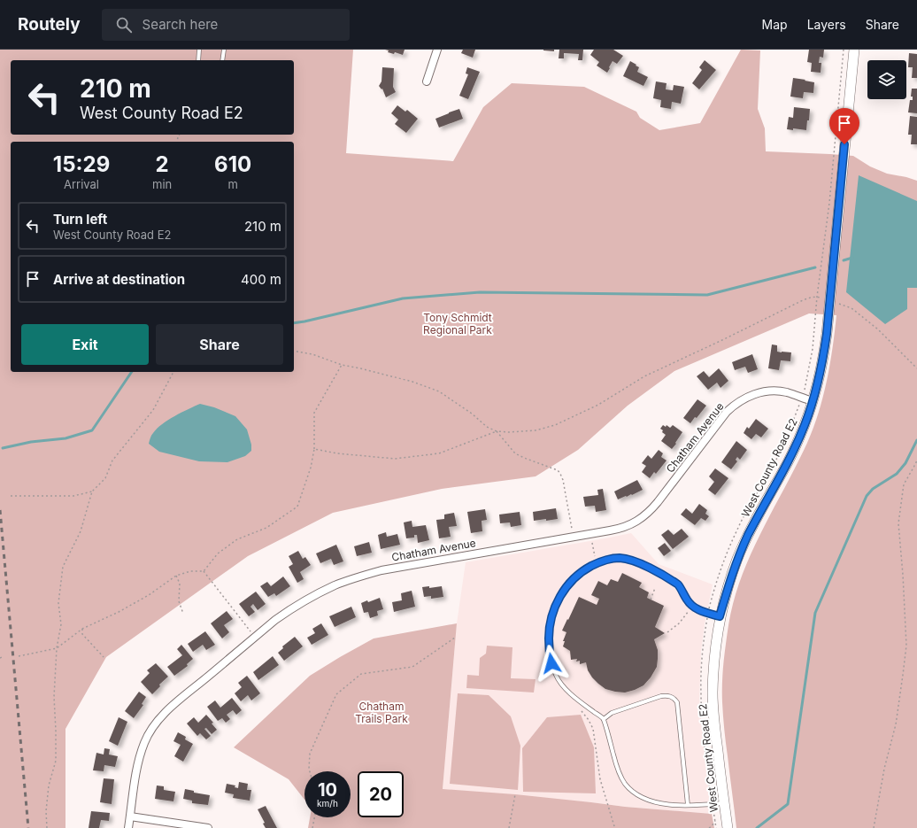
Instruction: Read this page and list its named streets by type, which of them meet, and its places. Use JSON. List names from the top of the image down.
{
  "streets": {
    "street": ["Chatham Avenue", "West County Road E2"]
  },
  "crossings": [
    ["Chatham Avenue", "West County Road E2"]
  ],
  "parks": ["Tony Schmidt Regional Park", "Chatham Trails Park"],
  "page": {
    "header": "Routely",
    "search": "Search here",
    "nav": ["Map", "Layers", "Share"],
    "turn": ["210 m", "West County Road E2"],
    "eta": [
      "15:29",
      "Arrival",
      "2",
      "min",
      "610",
      "m"
    ],
    "list": [
      {
        "name": "Turn left",
        "note": "West County Road E2",
        "value": "210 m"
      },
      {
        "name": "Arrive at destination",
        "value": "400 m"
      }
    ],
    "buttons": ["Exit", "Share"],
    "speed": "10 km/h",
    "limit": "20"
  }
}
